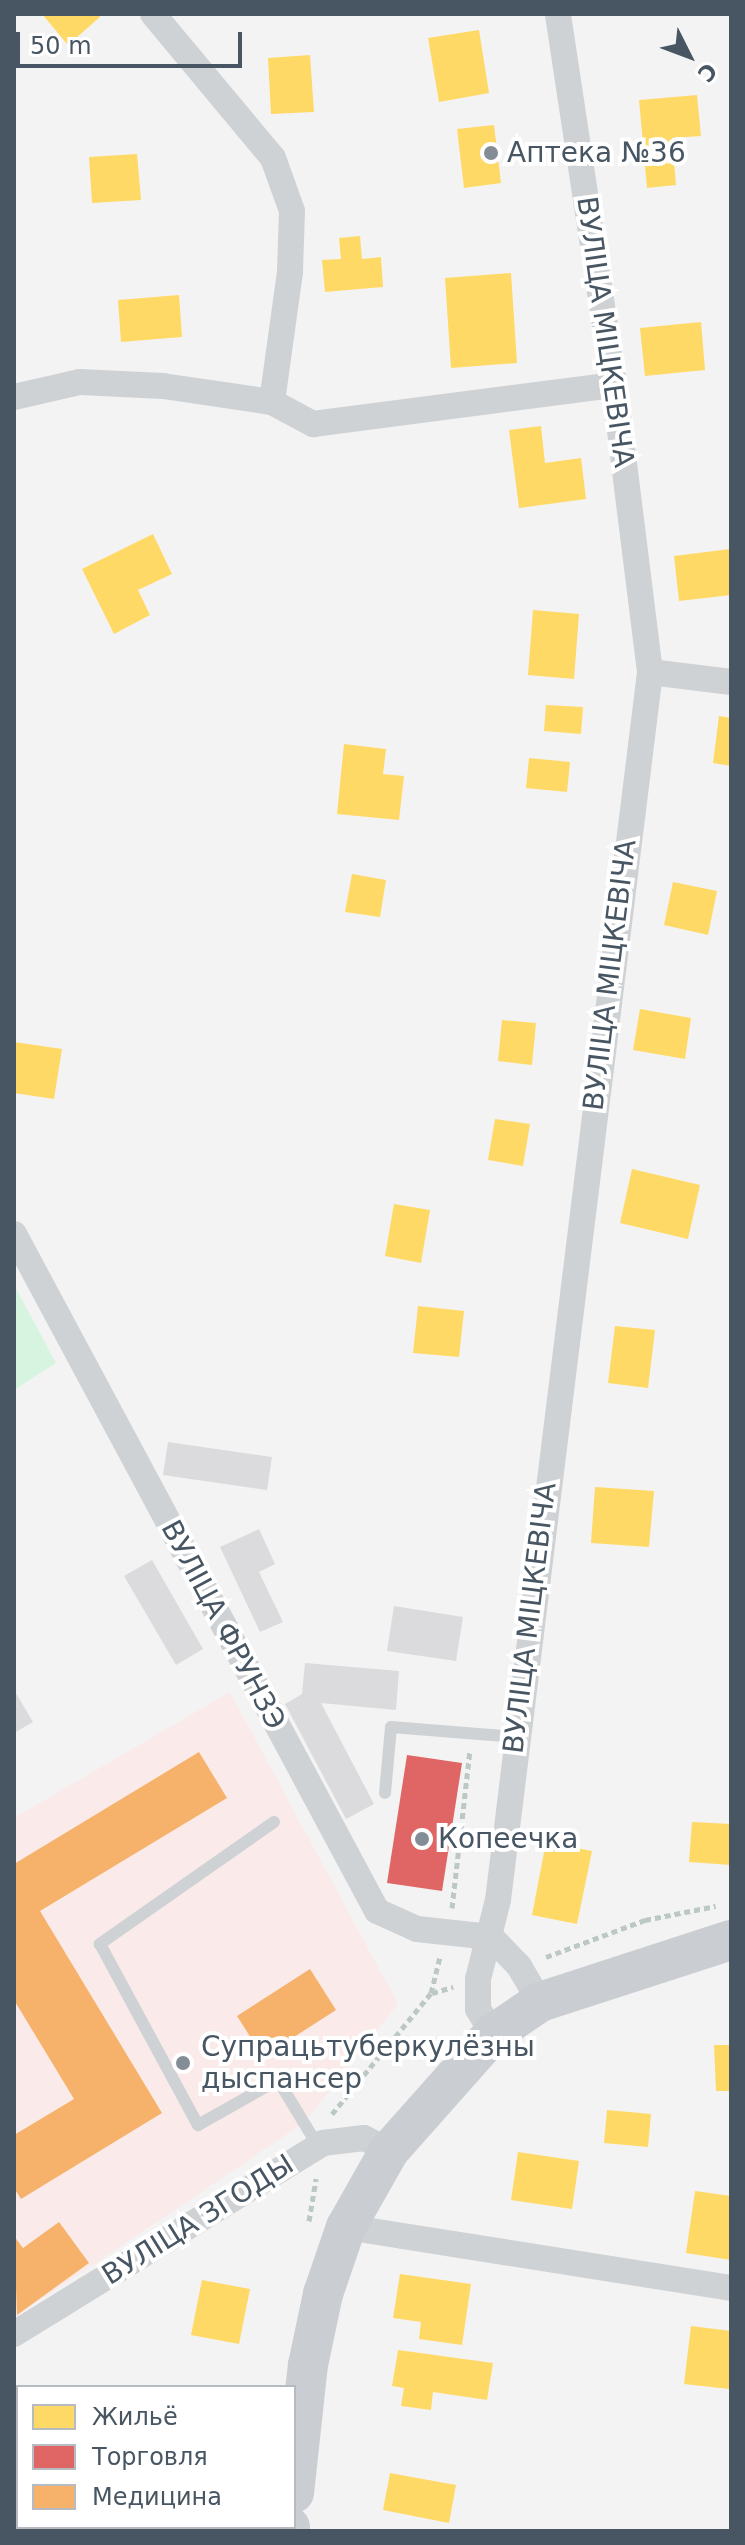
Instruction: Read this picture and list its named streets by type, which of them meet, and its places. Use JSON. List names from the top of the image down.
{
  "streets": {
    "street": ["ВУЛІЦА МІЦКЕВІЧА", "ВУЛІЦА ФРУНЗЭ", "ВУЛІЦА ЗГОДЫ"]
  },
  "crossings": [
    ["ВУЛІЦА МІЦКЕВІЧА", "ВУЛІЦА ФРУНЗЭ"]
  ],
  "places": ["Аптека №36", "Копеечка", "Супрацьтуберкулёзны дыспансер"],
  "legend": ["Жильё", "Торговля", "Медицина"],
  "scale_bar": "50 m",
  "north": "bottom right"
}
